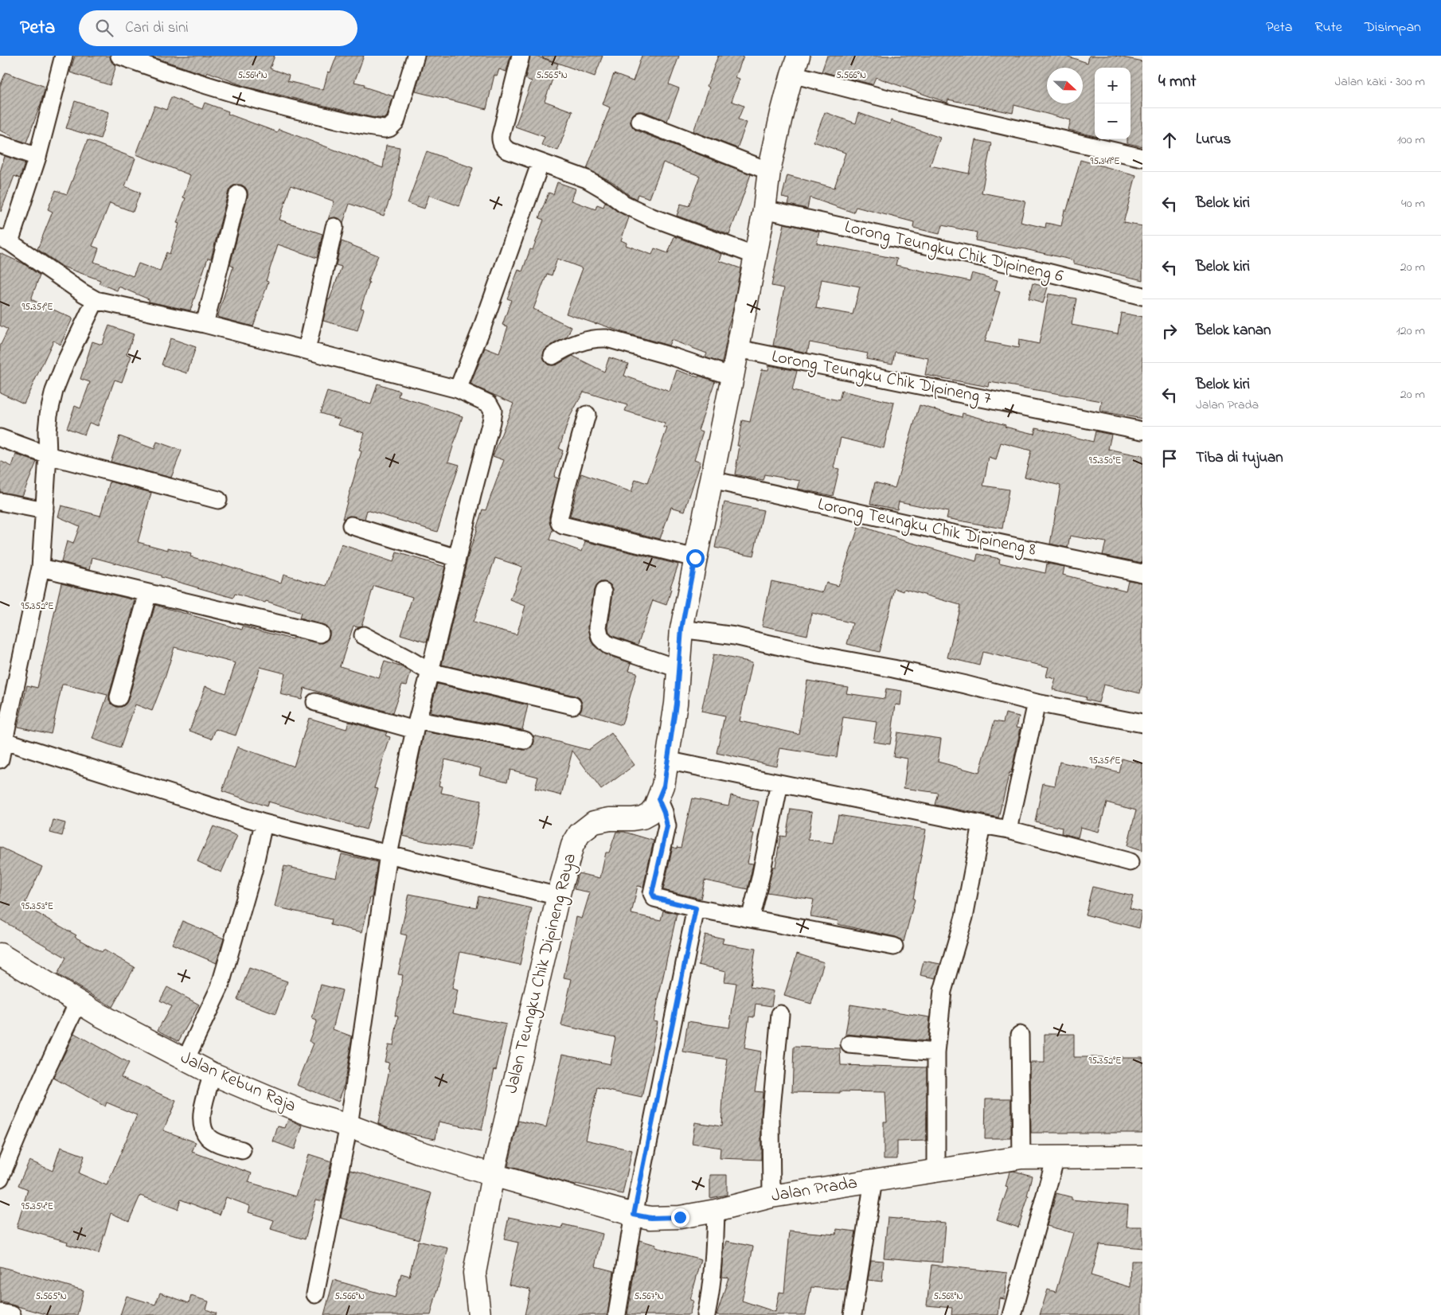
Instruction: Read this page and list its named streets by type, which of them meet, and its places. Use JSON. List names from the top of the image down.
{
  "streets": {
    "street": [
      "Lorong Teungku Chik Dipineng 6",
      "Lorong Teungku Chik Dipineng 7",
      "Lorong Teungku Chik Dipineng 8",
      "Jalan Teungku Chik Dipineng Raya",
      "Jalan Kebun Raja",
      "Jalan Prada"
    ]
  },
  "crossings": [
    ["Lorong Teungku Chik Dipineng 6", "Jalan Teungku Chik Dipineng Raya"],
    ["Lorong Teungku Chik Dipineng 7", "Jalan Teungku Chik Dipineng Raya"],
    ["Lorong Teungku Chik Dipineng 8", "Jalan Teungku Chik Dipineng Raya"],
    ["Jalan Teungku Chik Dipineng Raya", "Jalan Kebun Raja"],
    ["Jalan Teungku Chik Dipineng Raya", "Jalan Prada"],
    ["Jalan Kebun Raja", "Jalan Prada"]
  ],
  "north": "right",
  "page": {
    "header": "Peta",
    "search": "Cari di sini",
    "nav": ["Peta", "Rute", "Disimpan"],
    "heading": ["4 mnt", "Jalan kaki · 300 m"],
    "map_buttons": ["+", "−"],
    "list": [
      ["Lurus", "100 m"],
      ["Belok kiri", "40 m"],
      ["Belok kiri", "20 m"],
      ["Belok kanan", "120 m"],
      ["Belok kiri", "Jalan Prada", "20 m"],
      "Tiba di tujuan"
    ]
  },
  "coordinates": [
    "5.565°N",
    "5.566°N",
    "5.564°N",
    "95.349°E",
    "95.351°E",
    "95.350°E",
    "95.352°E",
    "95.353°E",
    "95.354°E",
    "5.567°N",
    "5.568°N"
  ]
}
